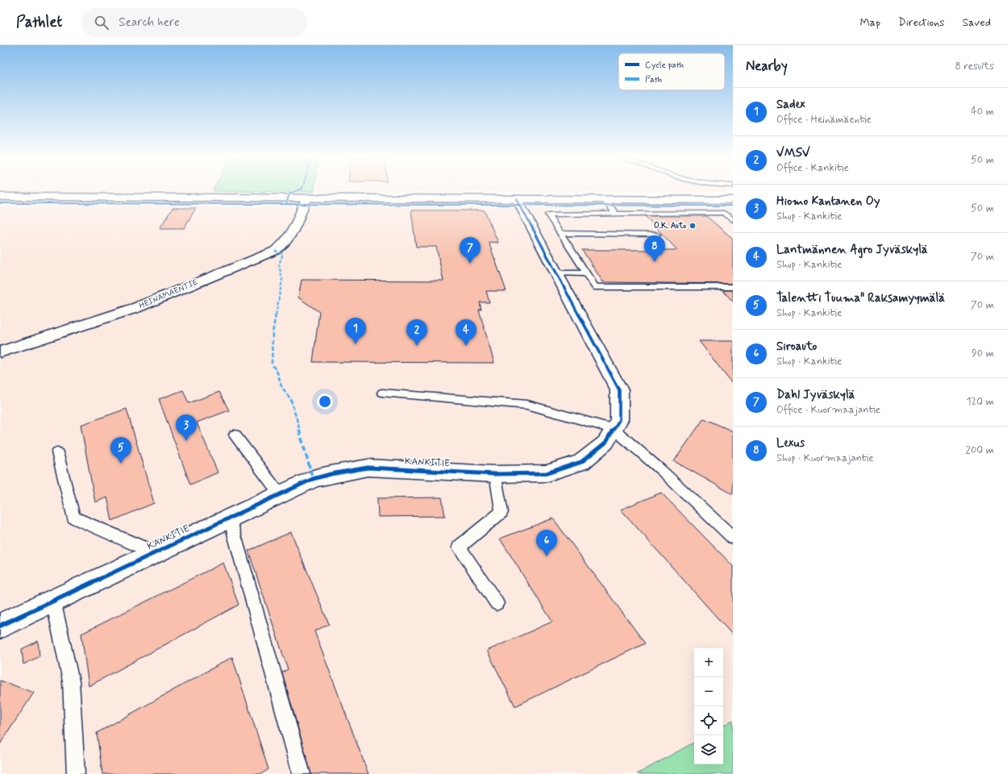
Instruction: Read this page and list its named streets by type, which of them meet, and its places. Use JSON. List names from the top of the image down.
{
  "streets": {
    "street": ["HEINÄMÄENTIE", "KANKITIE"]
  },
  "places": ["O.K. Auto"],
  "legend": ["Cycle path", "Path"],
  "page": {
    "header": "Pathlet",
    "search": "Search here",
    "nav": ["Map", "Directions", "Saved"],
    "heading": ["Nearby", "8 results"],
    "list": [
      {
        "mark": "1",
        "name": "Sadex",
        "note": "Office · Heinämäentie",
        "value": "40 m"
      },
      {
        "mark": "2",
        "name": "VMSV",
        "note": "Office · Kankitie",
        "value": "50 m"
      },
      {
        "mark": "3",
        "name": "Hiomo Kantanen Oy",
        "note": "Shop · Kankitie",
        "value": "50 m"
      },
      {
        "mark": "4",
        "name": "Lantmännen Agro Jyväskylä",
        "note": "Shop · Kankitie",
        "value": "70 m"
      },
      {
        "mark": "5",
        "name": "Talentti Tuuma\" Raksamyymälä",
        "note": "Shop · Kankitie",
        "value": "70 m"
      },
      {
        "mark": "6",
        "name": "Siroauto",
        "note": "Shop · Kankitie",
        "value": "90 m"
      },
      {
        "mark": "7",
        "name": "Dahl Jyväskylä",
        "note": "Office · Kuormaajantie",
        "value": "120 m"
      },
      {
        "mark": "8",
        "name": "Lexus",
        "note": "Shop · Kuormaajantie",
        "value": "200 m"
      }
    ],
    "pins": [
      "8",
      "7",
      "1",
      "2",
      "4",
      "3",
      "5",
      "6"
    ],
    "map_buttons": ["+", "−"]
  }
}
